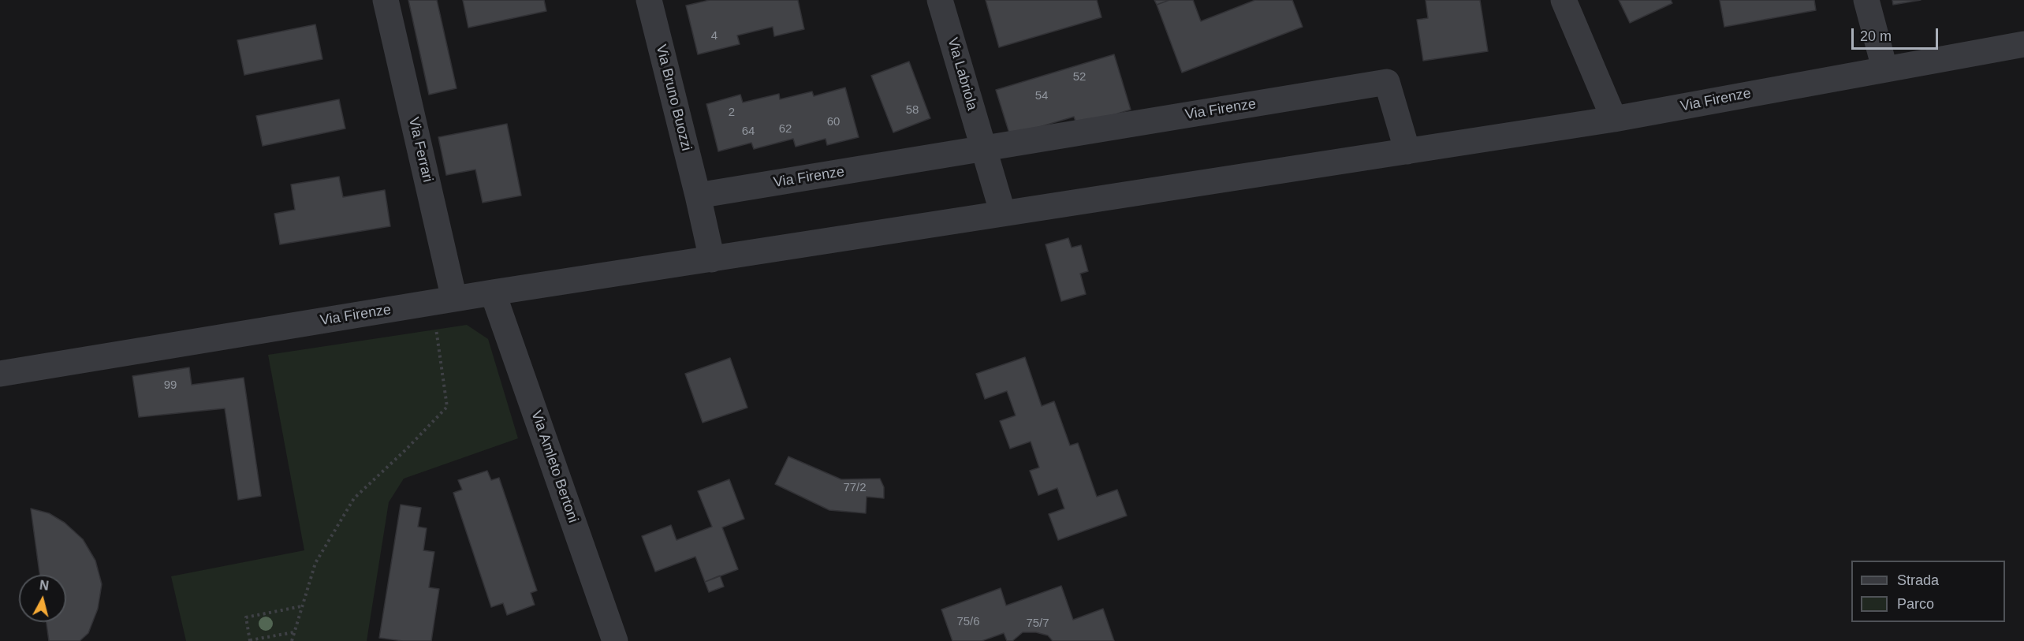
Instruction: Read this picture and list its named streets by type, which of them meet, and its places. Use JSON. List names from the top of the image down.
{
  "streets": {
    "street": [
      "Via Labriola",
      "Via Bruno Buozzi",
      "Via Firenze",
      "Via Ferrari",
      "Via Amleto Bertoni"
    ]
  },
  "crossings": [
    ["Via Labriola", "Via Firenze"],
    ["Via Bruno Buozzi", "Via Firenze"],
    ["Via Firenze", "Via Ferrari"],
    ["Via Firenze", "Via Amleto Bertoni"]
  ],
  "house_numbers": [
    "4",
    "52",
    "54",
    "58",
    "2",
    "60",
    "62",
    "64",
    "99",
    "77/2",
    "75/6",
    "75/7"
  ],
  "legend": ["Strada", "Parco"],
  "scale_bar": "20 m",
  "north": "top"
}
